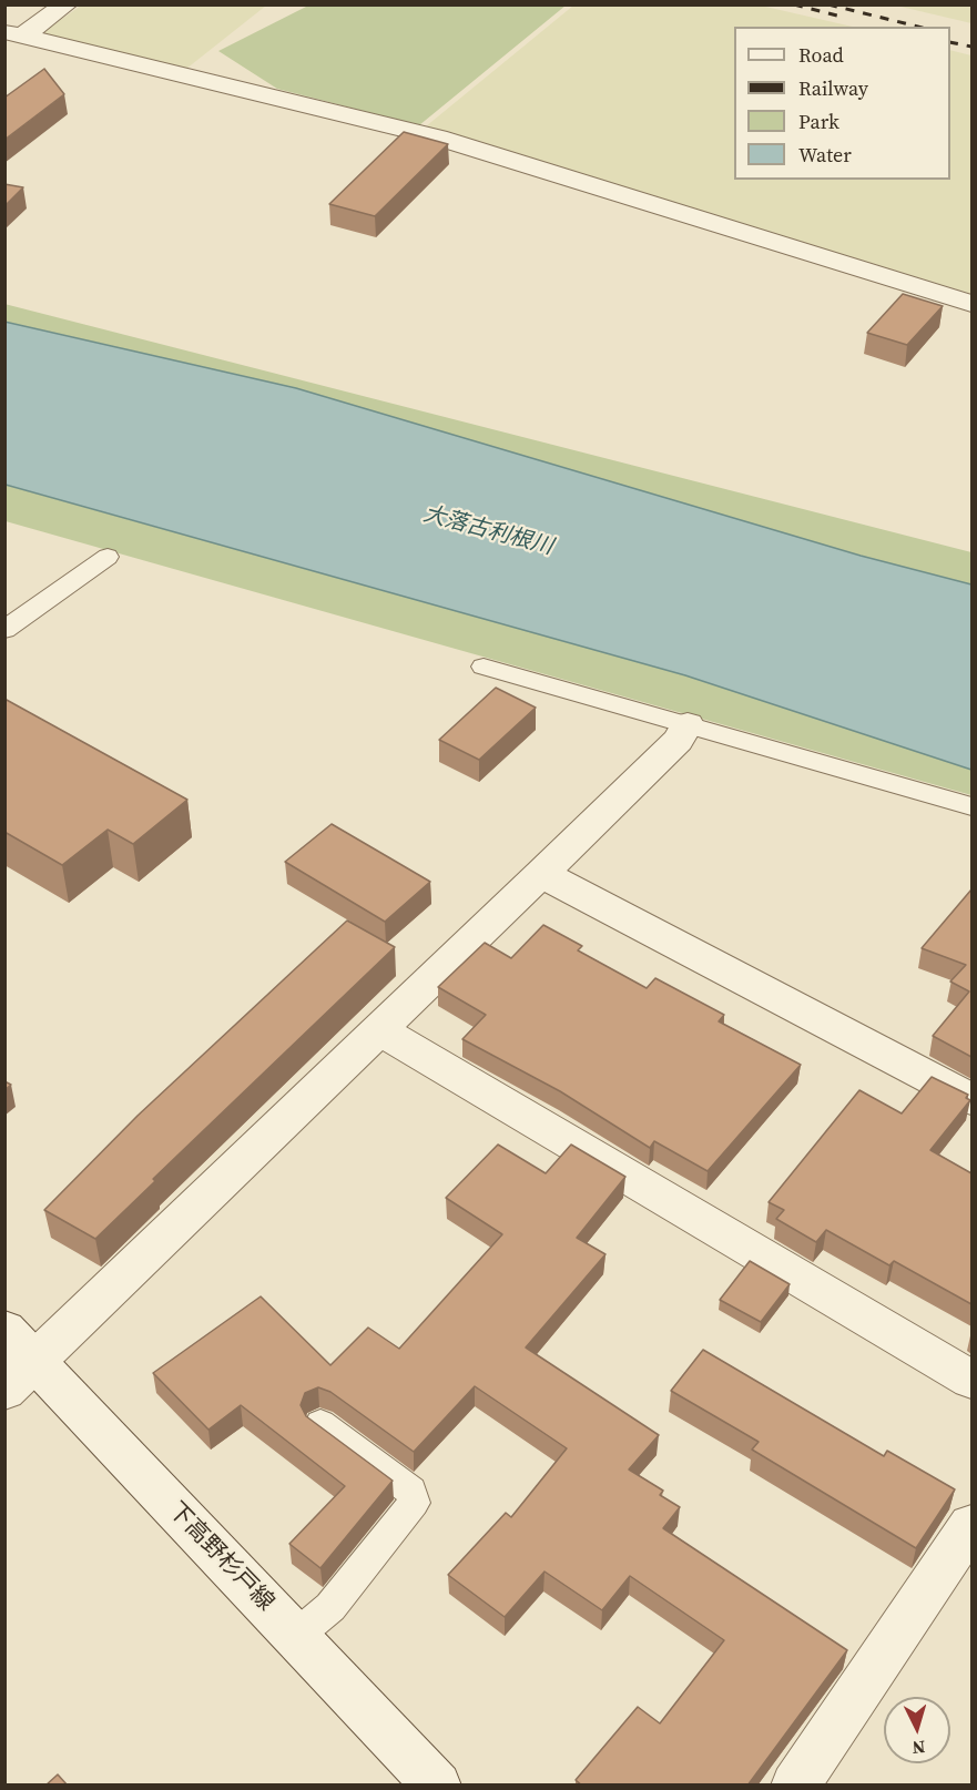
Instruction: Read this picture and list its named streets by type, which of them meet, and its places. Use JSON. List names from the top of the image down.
{
  "streets": {
    "street": ["下高野杉戸線"]
  },
  "water": ["大落古利根川"],
  "legend": [
    "Road",
    "Railway",
    "Park",
    "Water"
  ],
  "north": "bottom"
}
